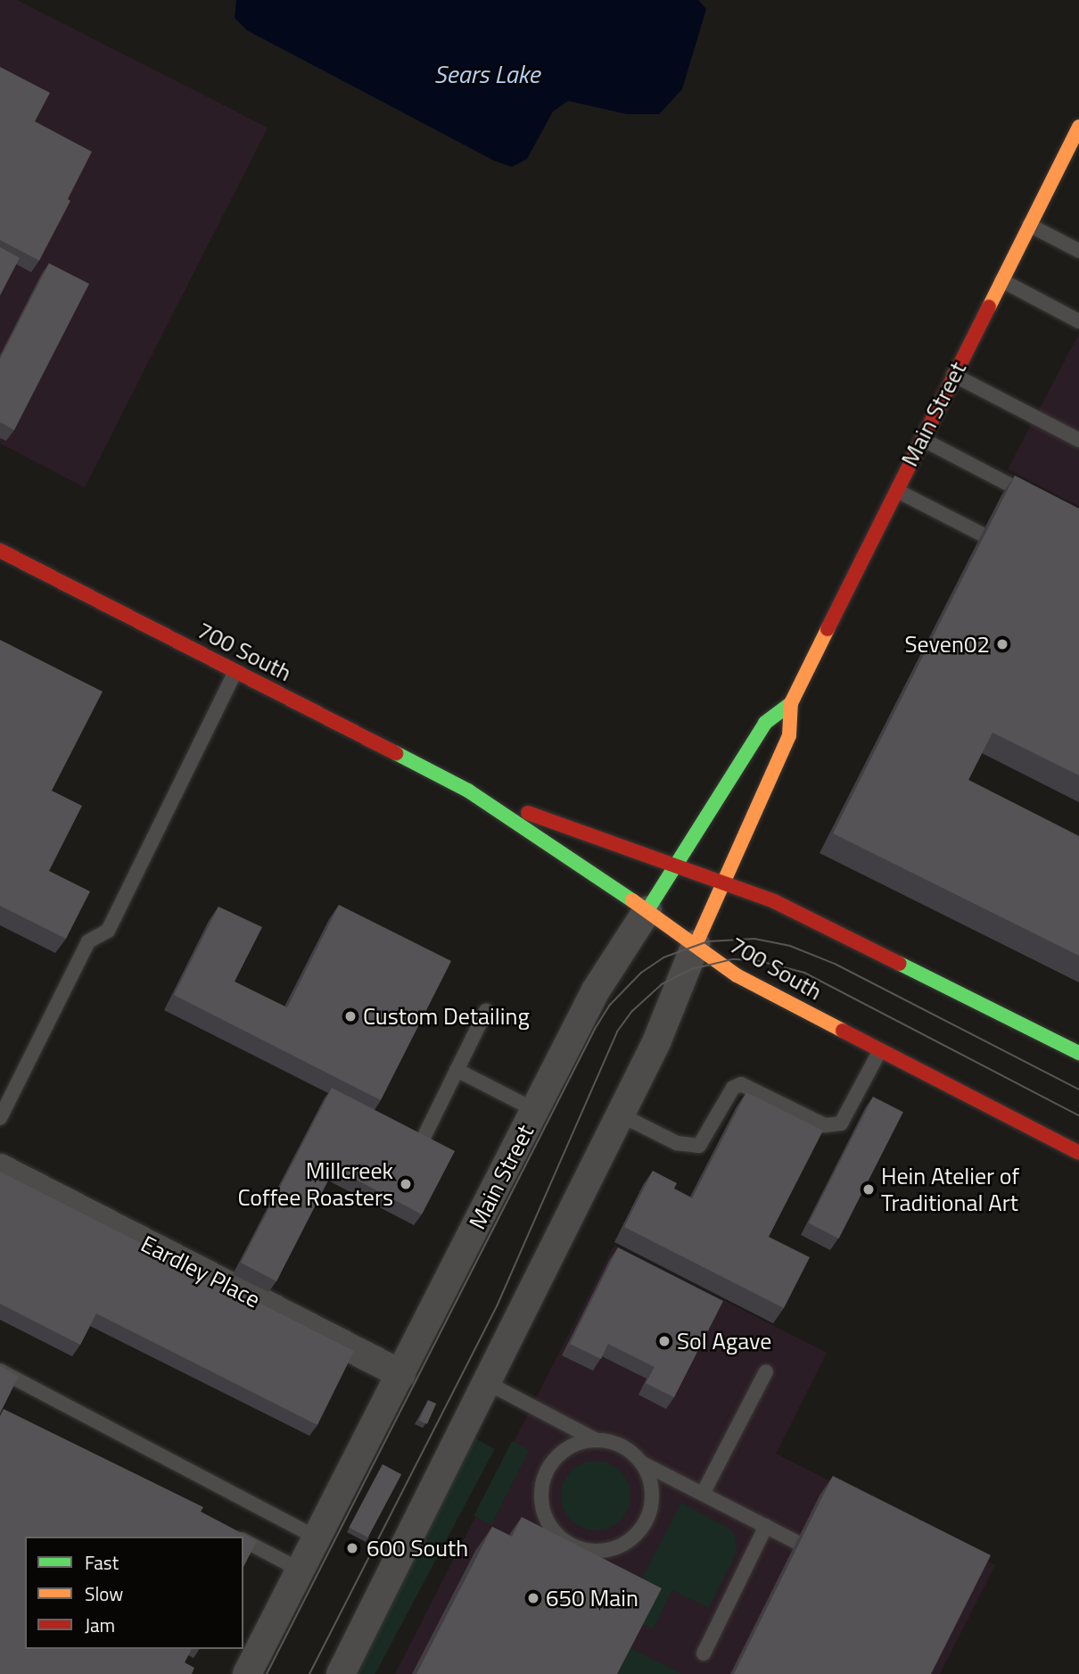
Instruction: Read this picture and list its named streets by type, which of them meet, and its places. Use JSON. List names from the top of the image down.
{
  "streets": {
    "street": ["Main Street", "700 South", "Eardley Place"]
  },
  "crossings": [
    ["Main Street", "700 South"],
    ["Main Street", "Eardley Place"]
  ],
  "water": ["Sears Lake"],
  "places": [
    "Seven02",
    "Custom Detailing",
    "Millcreek Coffee Roasters",
    "Hein Atelier of Traditional Art",
    "Sol Agave",
    "600 South",
    "650 Main"
  ],
  "legend": ["Fast", "Slow", "Jam"]
}
